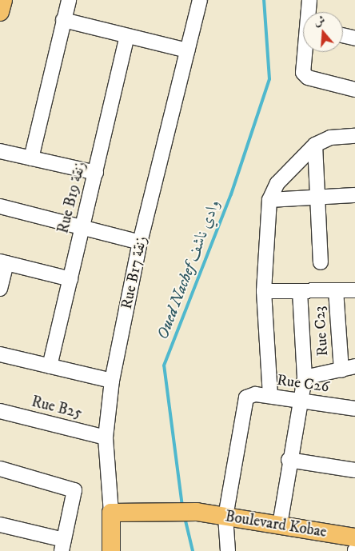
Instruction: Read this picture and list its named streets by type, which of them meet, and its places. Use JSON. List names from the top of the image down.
{
  "streets": {
    "main road": ["Rue B17 زنقة", "Boulevard Kobae"],
    "street": [
      "Rue B19 زنقة",
      "Rue C23",
      "Rue C26",
      "Rue B25"
    ]
  },
  "crossings": [
    ["Rue B17 زنقة", "Rue B25"],
    ["Rue B17 زنقة", "Boulevard Kobae"],
    ["Rue C26", "Boulevard Kobae"]
  ],
  "water": ["Oued Nachef وادي ناشف"],
  "north": "top"
}
